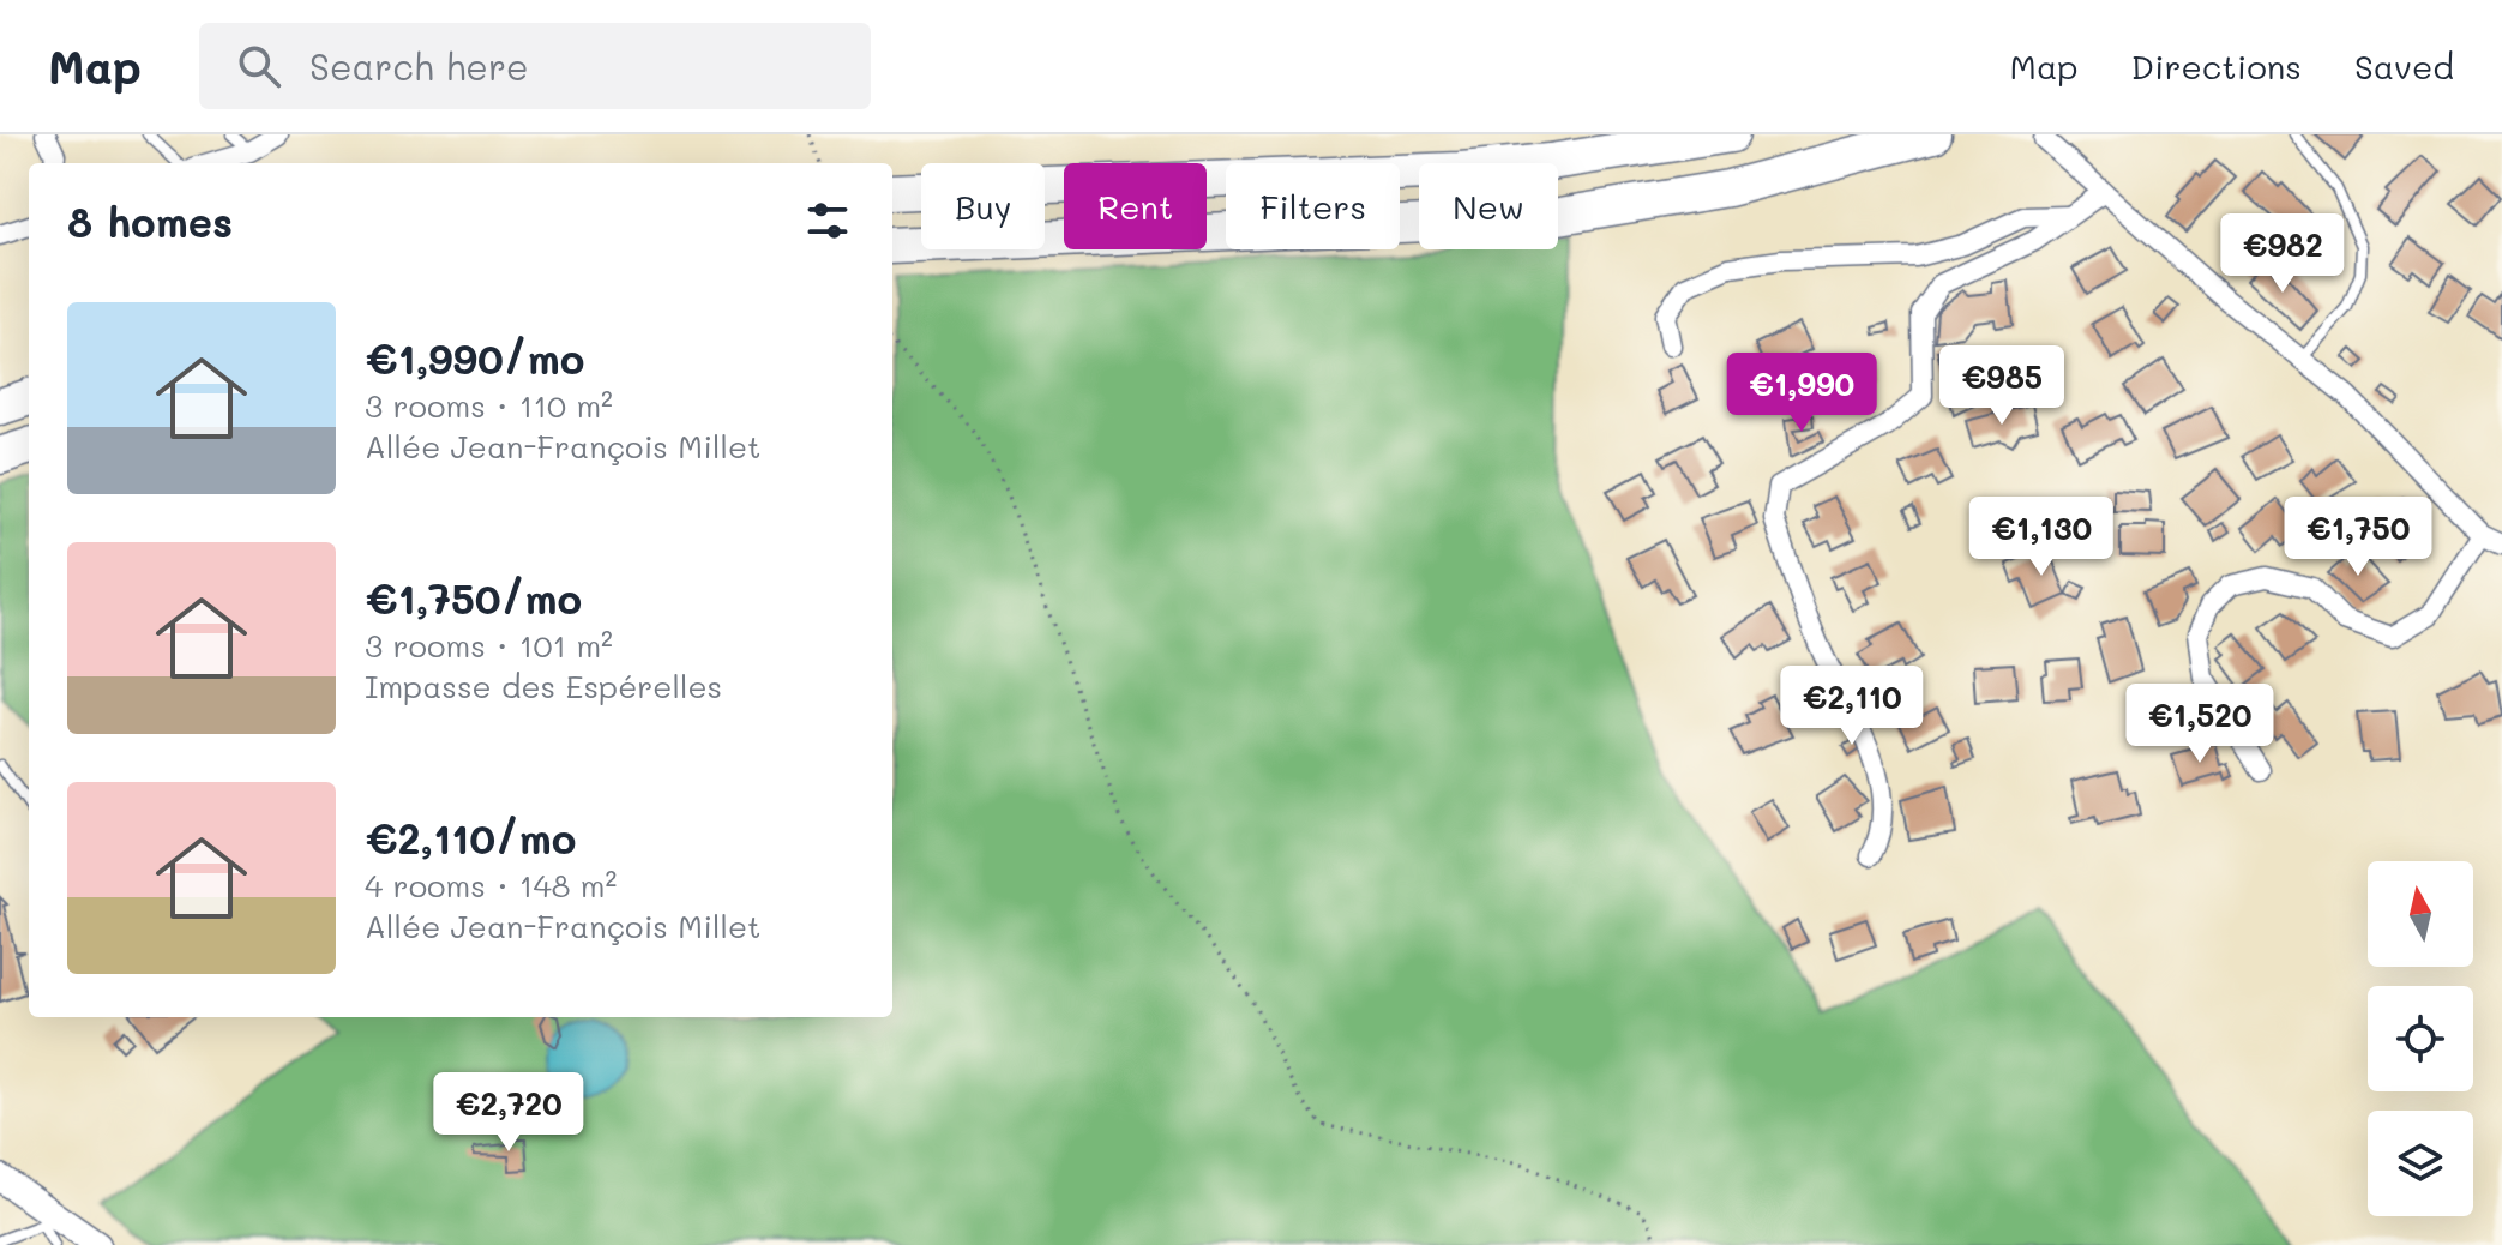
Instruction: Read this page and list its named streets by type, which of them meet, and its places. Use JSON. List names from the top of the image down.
{
  "north": "top",
  "page": {
    "header": "Map",
    "search": "Search here",
    "nav": ["Map", "Directions", "Saved"],
    "chip": [
      "Buy",
      "Rent",
      "Filters",
      "New"
    ],
    "heading": "8 homes",
    "price": [
      "€982",
      "€985",
      "€1,990",
      "€1,130",
      "€1,750",
      "€2,110",
      "€1,520",
      "€2,720"
    ],
    "list": [
      {
        "name": "€1,990/mo",
        "note": "3 rooms · 110 m² · Allée Jean-François Millet"
      },
      {
        "name": "€1,750/mo",
        "note": "3 rooms · 101 m² · Impasse des Espérelles"
      },
      {
        "name": "€2,110/mo",
        "note": "4 rooms · 148 m² · Allée Jean-François Millet"
      }
    ]
  }
}
